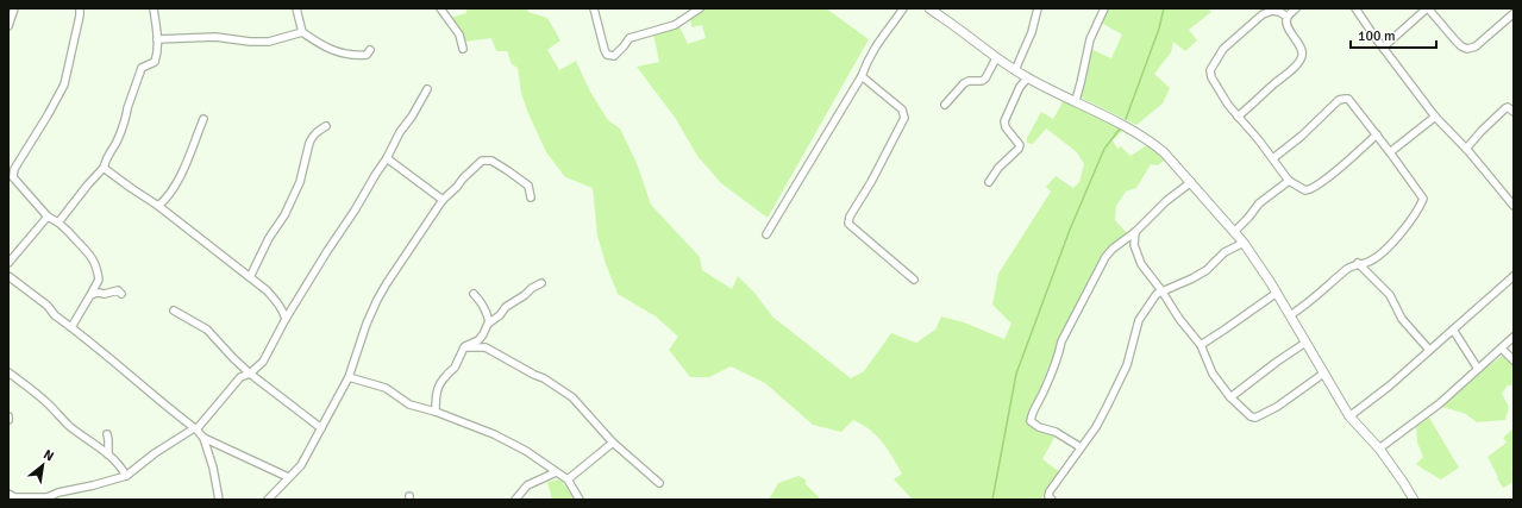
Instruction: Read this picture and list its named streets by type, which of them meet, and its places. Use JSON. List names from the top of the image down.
{
  "scale_bar": "100 m",
  "north": "top right"
}
